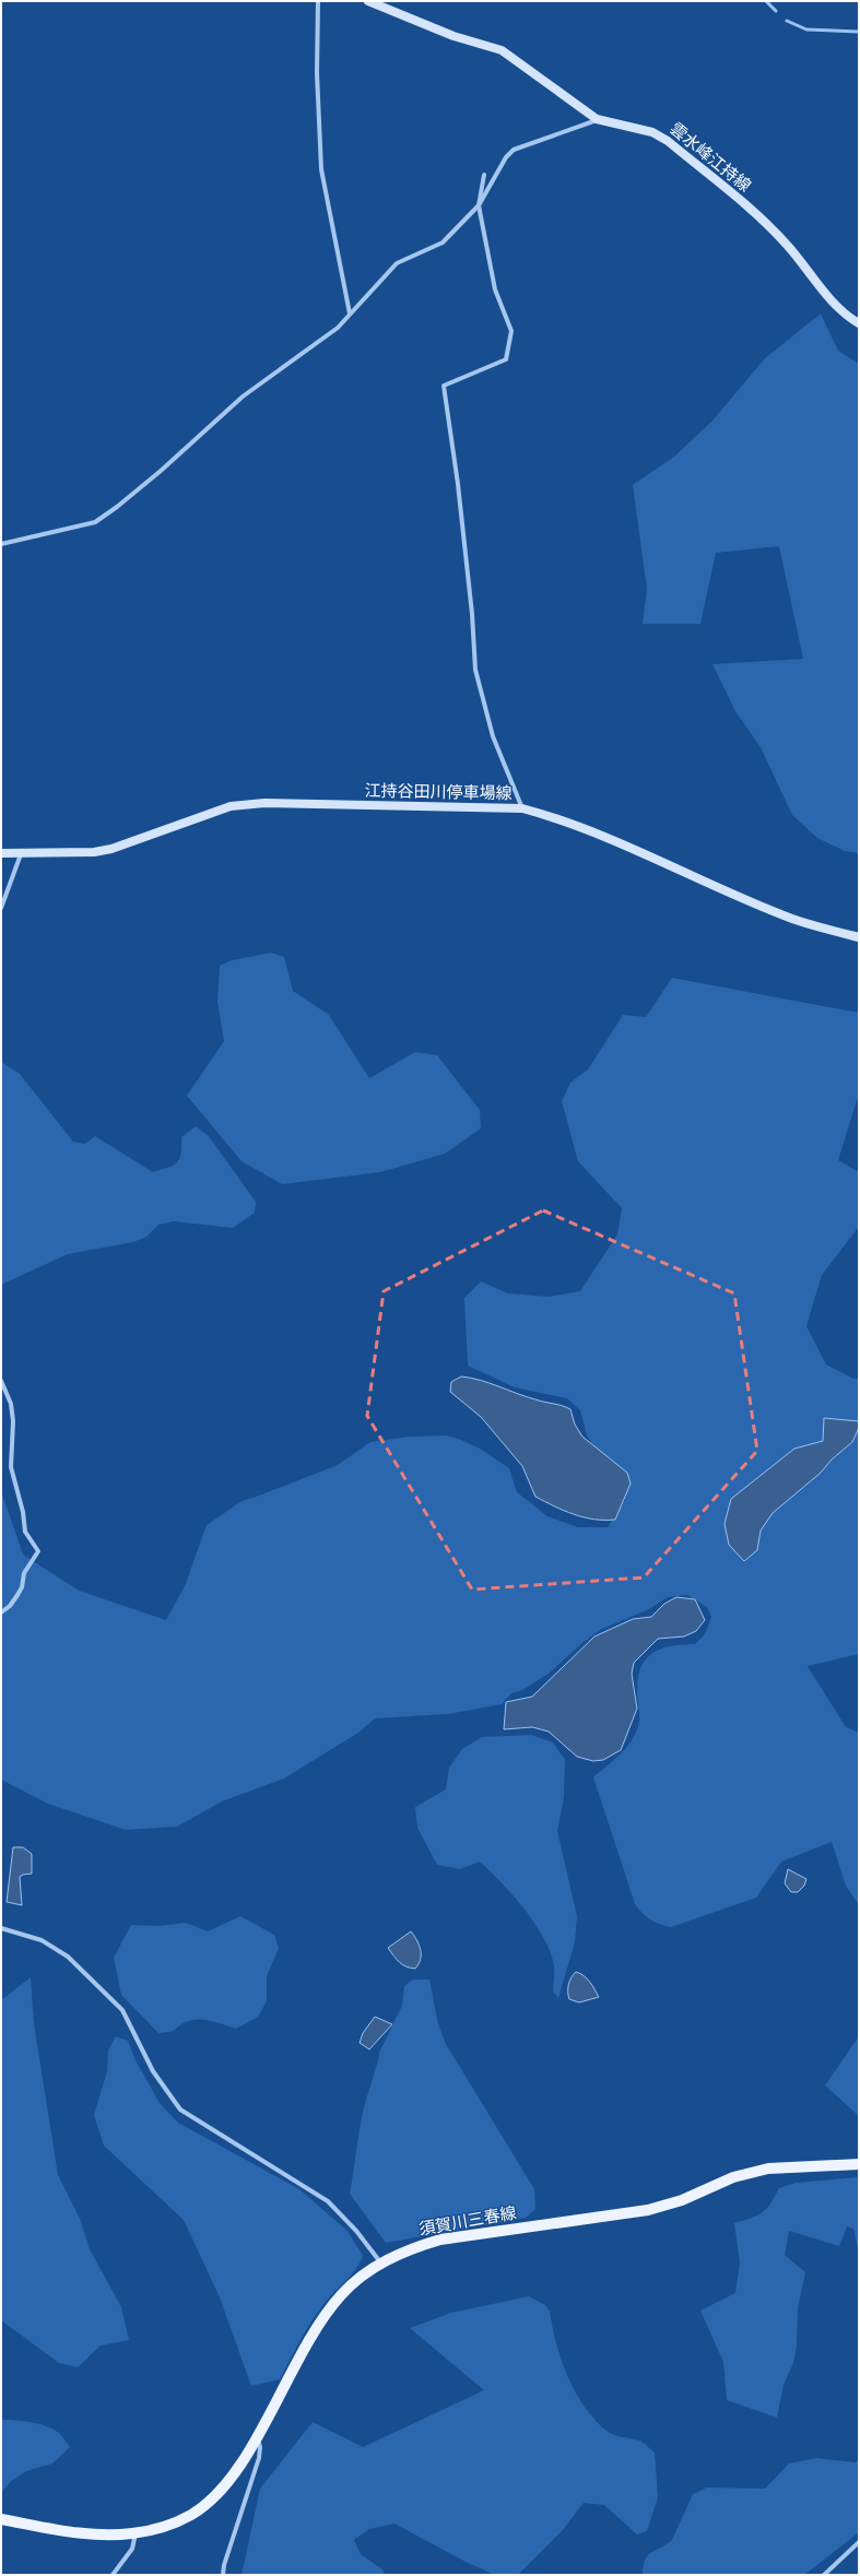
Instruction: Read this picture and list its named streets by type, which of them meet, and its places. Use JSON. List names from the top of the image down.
{
  "streets": {
    "main road": ["雲水峰江持線", "江持谷田川停車場線", "須賀川三春線"]
  }
}
